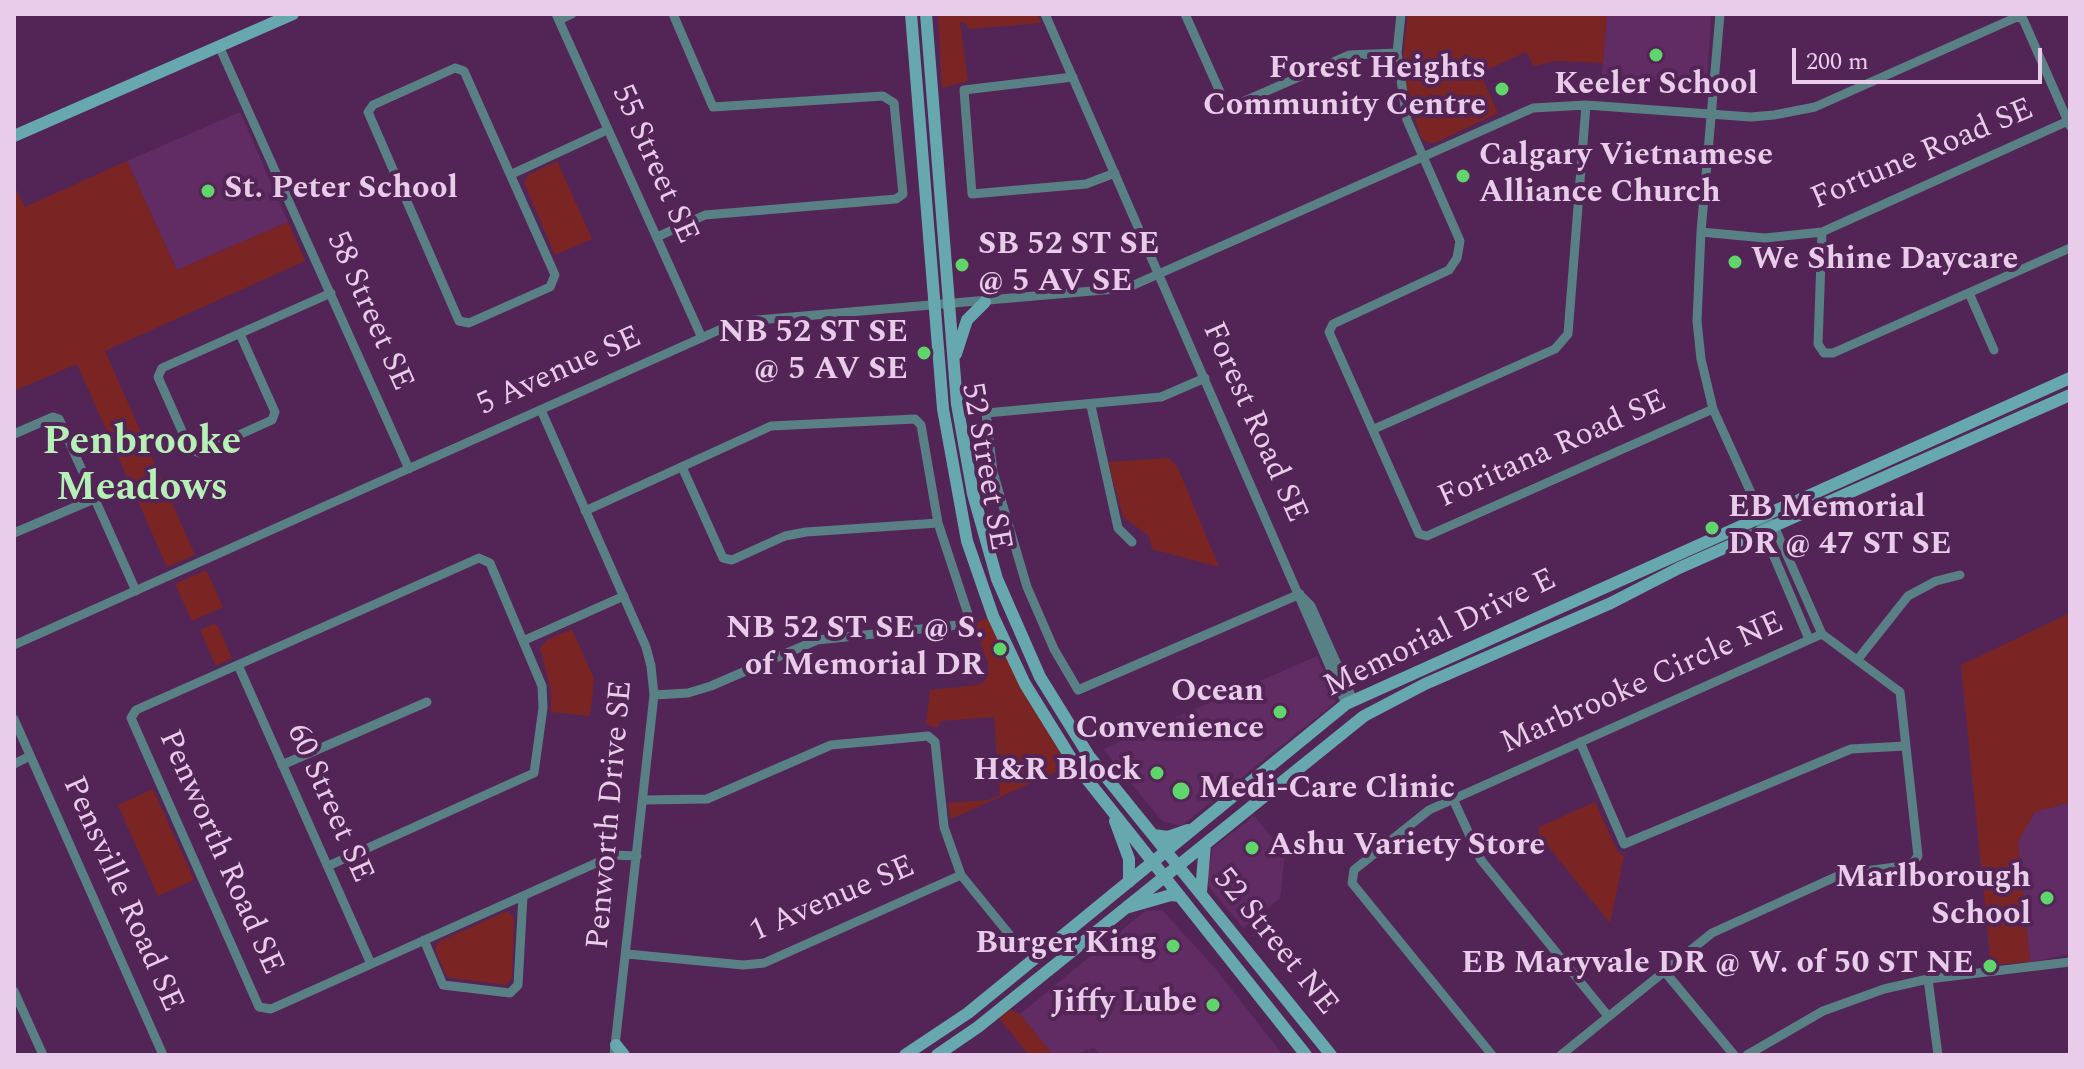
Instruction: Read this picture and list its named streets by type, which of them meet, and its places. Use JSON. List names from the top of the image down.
{
  "streets": {
    "main road": ["52 Street SE", "Memorial Drive E", "52 Street NE"],
    "street": [
      "Fortune Road SE",
      "55 Street SE",
      "58 Street SE",
      "5 Avenue SE",
      "Forest Road SE",
      "Foritana Road SE",
      "Marbrooke Circle NE",
      "60 Street SE",
      "Penworth Drive SE",
      "Penworth Road SE",
      "Pensville Road SE",
      "1 Avenue SE"
    ]
  },
  "crossings": [
    ["Fortune Road SE", "5 Avenue SE"],
    ["55 Street SE", "5 Avenue SE"],
    ["58 Street SE", "5 Avenue SE"],
    ["5 Avenue SE", "Forest Road SE"],
    ["5 Avenue SE", "Foritana Road SE"],
    ["5 Avenue SE", "52 Street SE"],
    ["5 Avenue SE", "Penworth Drive SE"],
    ["Forest Road SE", "Memorial Drive E"],
    ["52 Street SE", "Memorial Drive E"],
    ["52 Street SE", "52 Street NE"],
    ["Memorial Drive E", "52 Street NE"],
    ["60 Street SE", "Penworth Road SE"],
    ["Penworth Drive SE", "Penworth Road SE"],
    ["Penworth Drive SE", "1 Avenue SE"]
  ],
  "districts": ["Penbrooke Meadows"],
  "places": [
    "Keeler School",
    "Forest Heights Community Centre",
    "Calgary Vietnamese Alliance Church",
    "St. Peter School",
    "We Shine Daycare",
    "SB 52 ST SE @ 5 AV SE",
    "NB 52 ST SE @ 5 AV SE",
    "EB Memorial DR @ 47 ST SE",
    "NB 52 ST SE @ S. of Memorial DR",
    "Ocean Convenience",
    "H&R Block",
    "Medi-Care Clinic",
    "Ashu Variety Store",
    "Marlborough School",
    "Burger King",
    "EB Maryvale DR @ W. of 50 ST NE",
    "Jiffy Lube"
  ],
  "scale_bar": "200 m"
}
